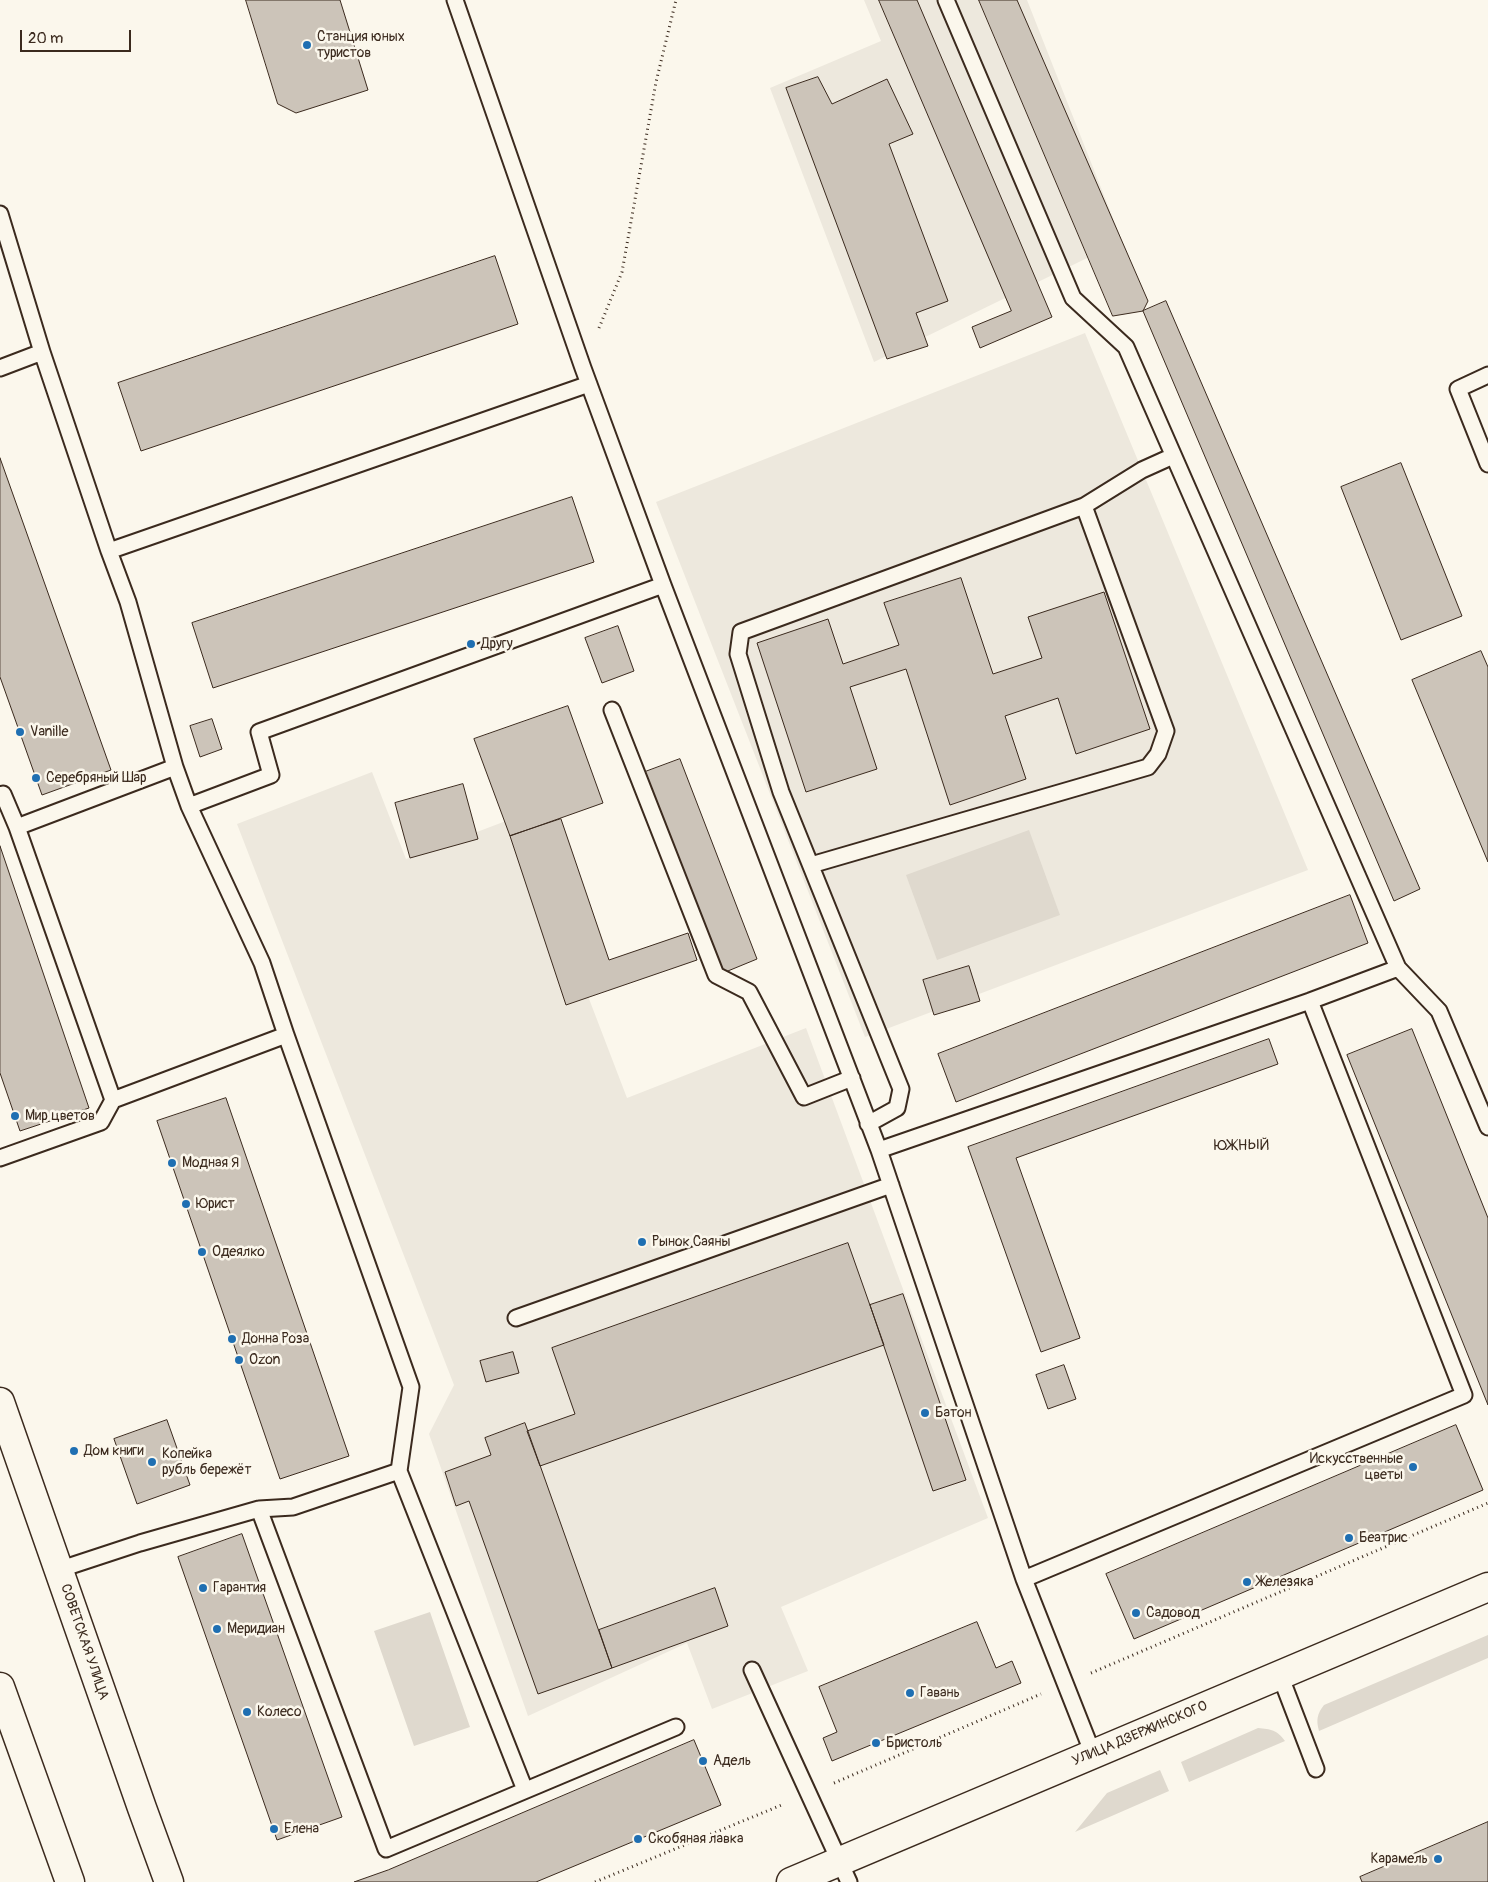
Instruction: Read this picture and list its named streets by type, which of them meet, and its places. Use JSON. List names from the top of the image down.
{
  "streets": {
    "main road": ["СОВЕТСКАЯ УЛИЦА", "УЛИЦА ДЗЕРЖИНСКОГО"]
  },
  "districts": ["ЮЖНЫЙ"],
  "places": [
    "Станция юных туристов",
    "Другу",
    "Vanille",
    "Серебряный Шар",
    "Мир цветов",
    "Модная Я",
    "Юрист",
    "Рынок Саяны",
    "Одеялко",
    "Донна Роза",
    "Ozon",
    "Батон",
    "Дом книги",
    "Копейка рубль бережёт",
    "Искусственные цветы",
    "Беатрис",
    "Железяка",
    "Гарантия",
    "Садовод",
    "Меридиан",
    "Гавань",
    "Колесо",
    "Бристоль",
    "Адель",
    "Елена",
    "Скобяная лавка",
    "Карамель"
  ],
  "scale_bar": "20 m"
}
